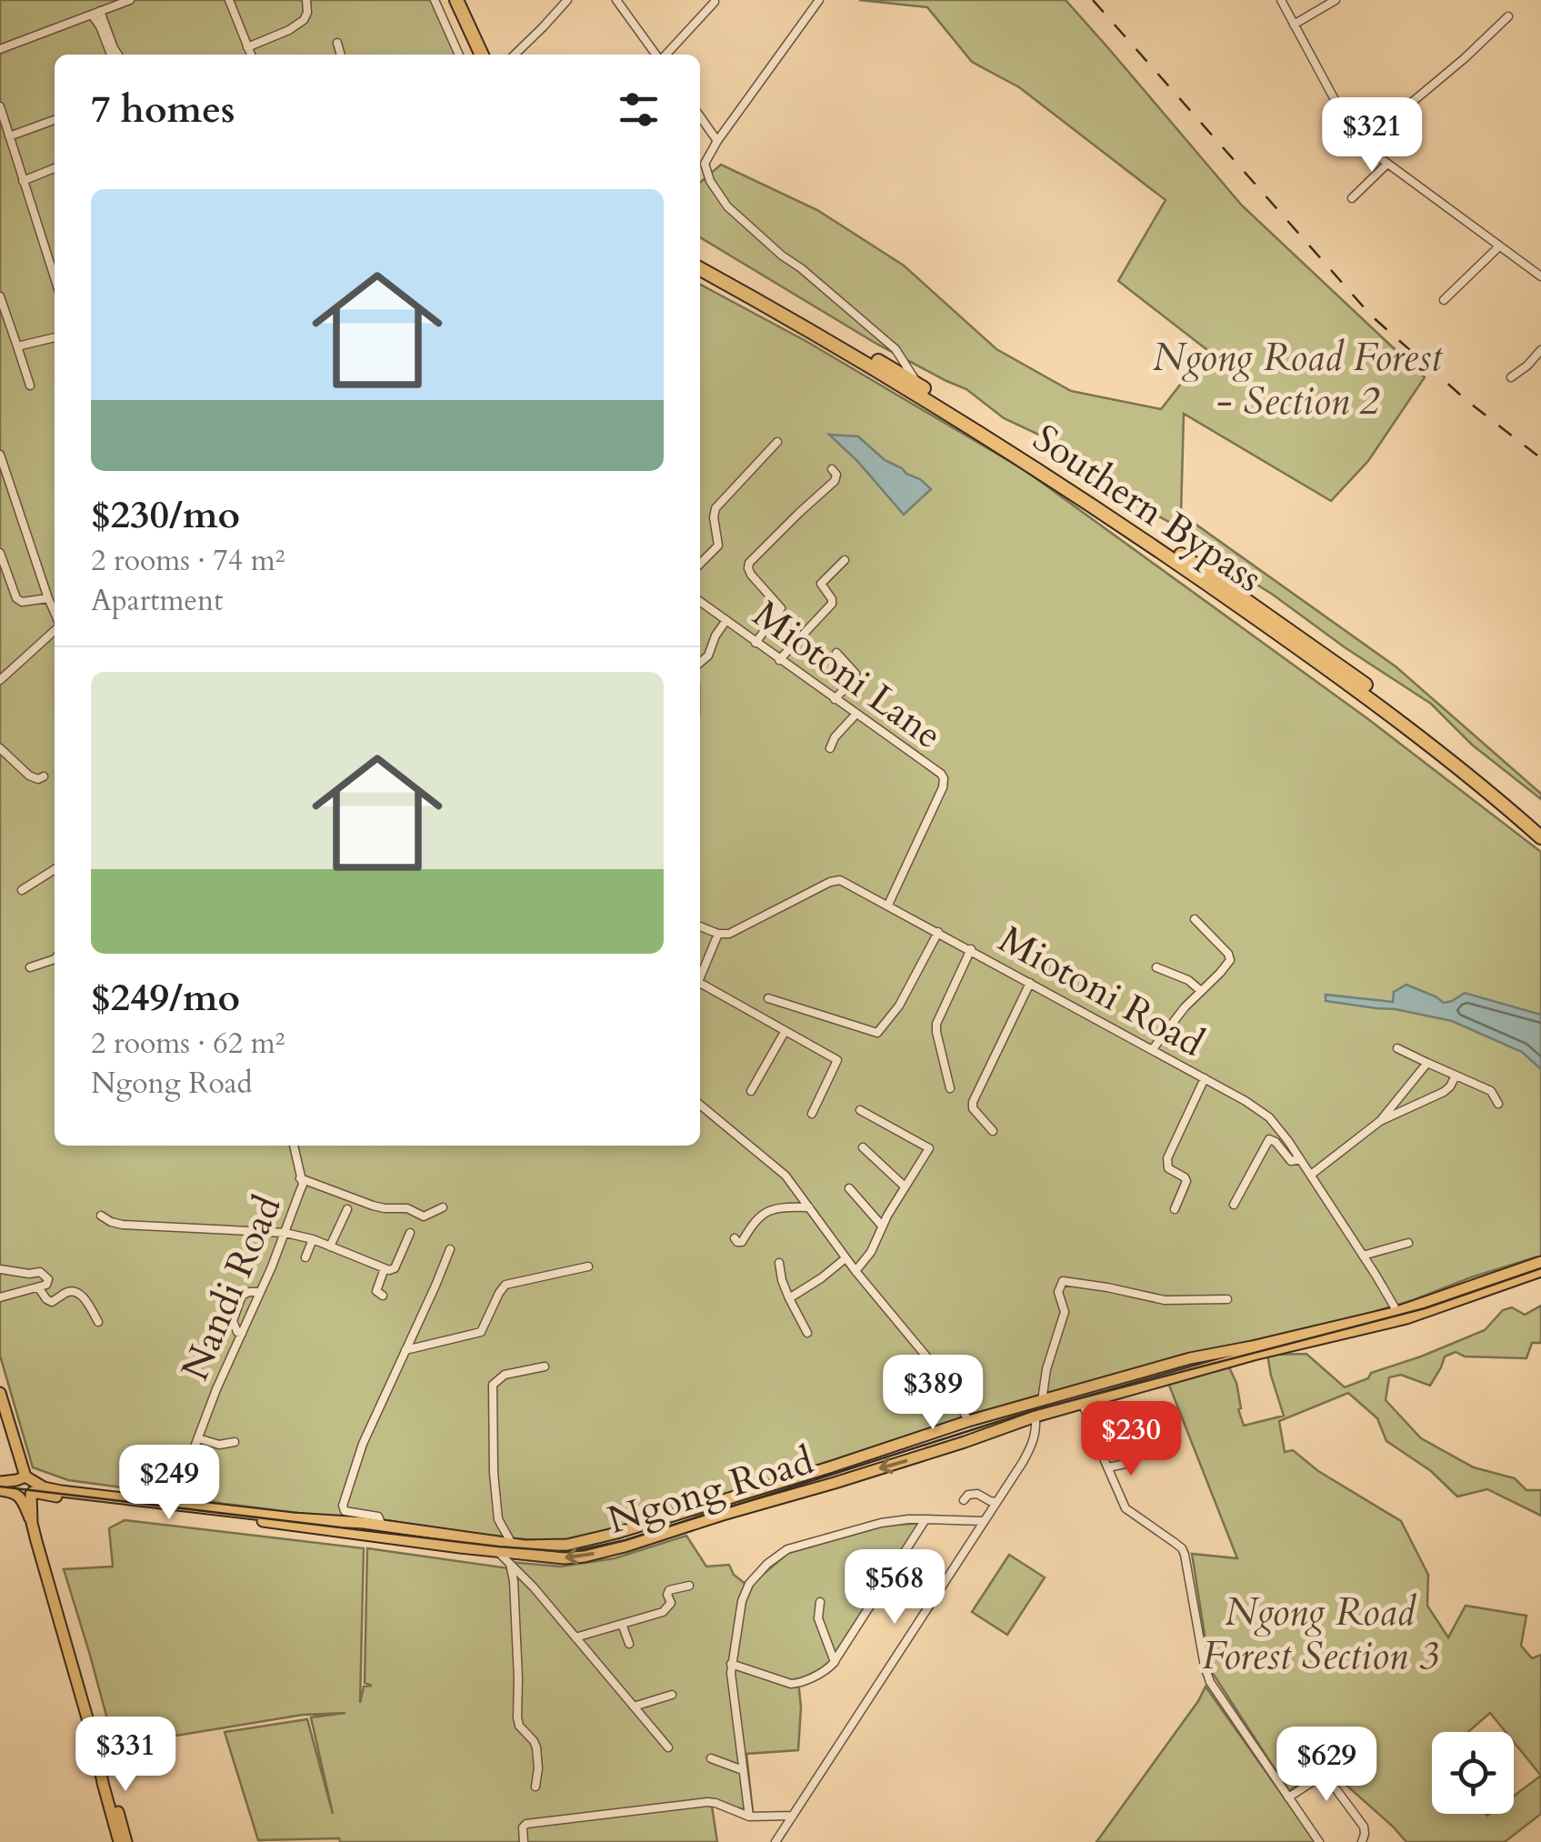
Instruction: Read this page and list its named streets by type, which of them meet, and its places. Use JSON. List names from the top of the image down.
{
  "streets": {
    "highway": ["Southern Bypass"],
    "main road": ["Ngong Road"],
    "street": ["Miotoni Lane", "Miotoni Road", "Nandi Road"]
  },
  "crossings": [
    ["Miotoni Lane", "Miotoni Road"],
    ["Miotoni Road", "Ngong Road"],
    ["Nandi Road", "Ngong Road"]
  ],
  "parks": ["Ngong Road Forest - Section 2", "Ngong Road Forest Section 3"],
  "page": {
    "heading": "7 homes",
    "price": [
      "$321",
      "$389",
      "$230",
      "$249",
      "$568",
      "$331",
      "$629"
    ],
    "list": [
      {
        "name": "$230/mo",
        "note": "2 rooms · 74 m² · Apartment"
      },
      {
        "name": "$249/mo",
        "note": "2 rooms · 62 m² · Ngong Road"
      }
    ]
  }
}
